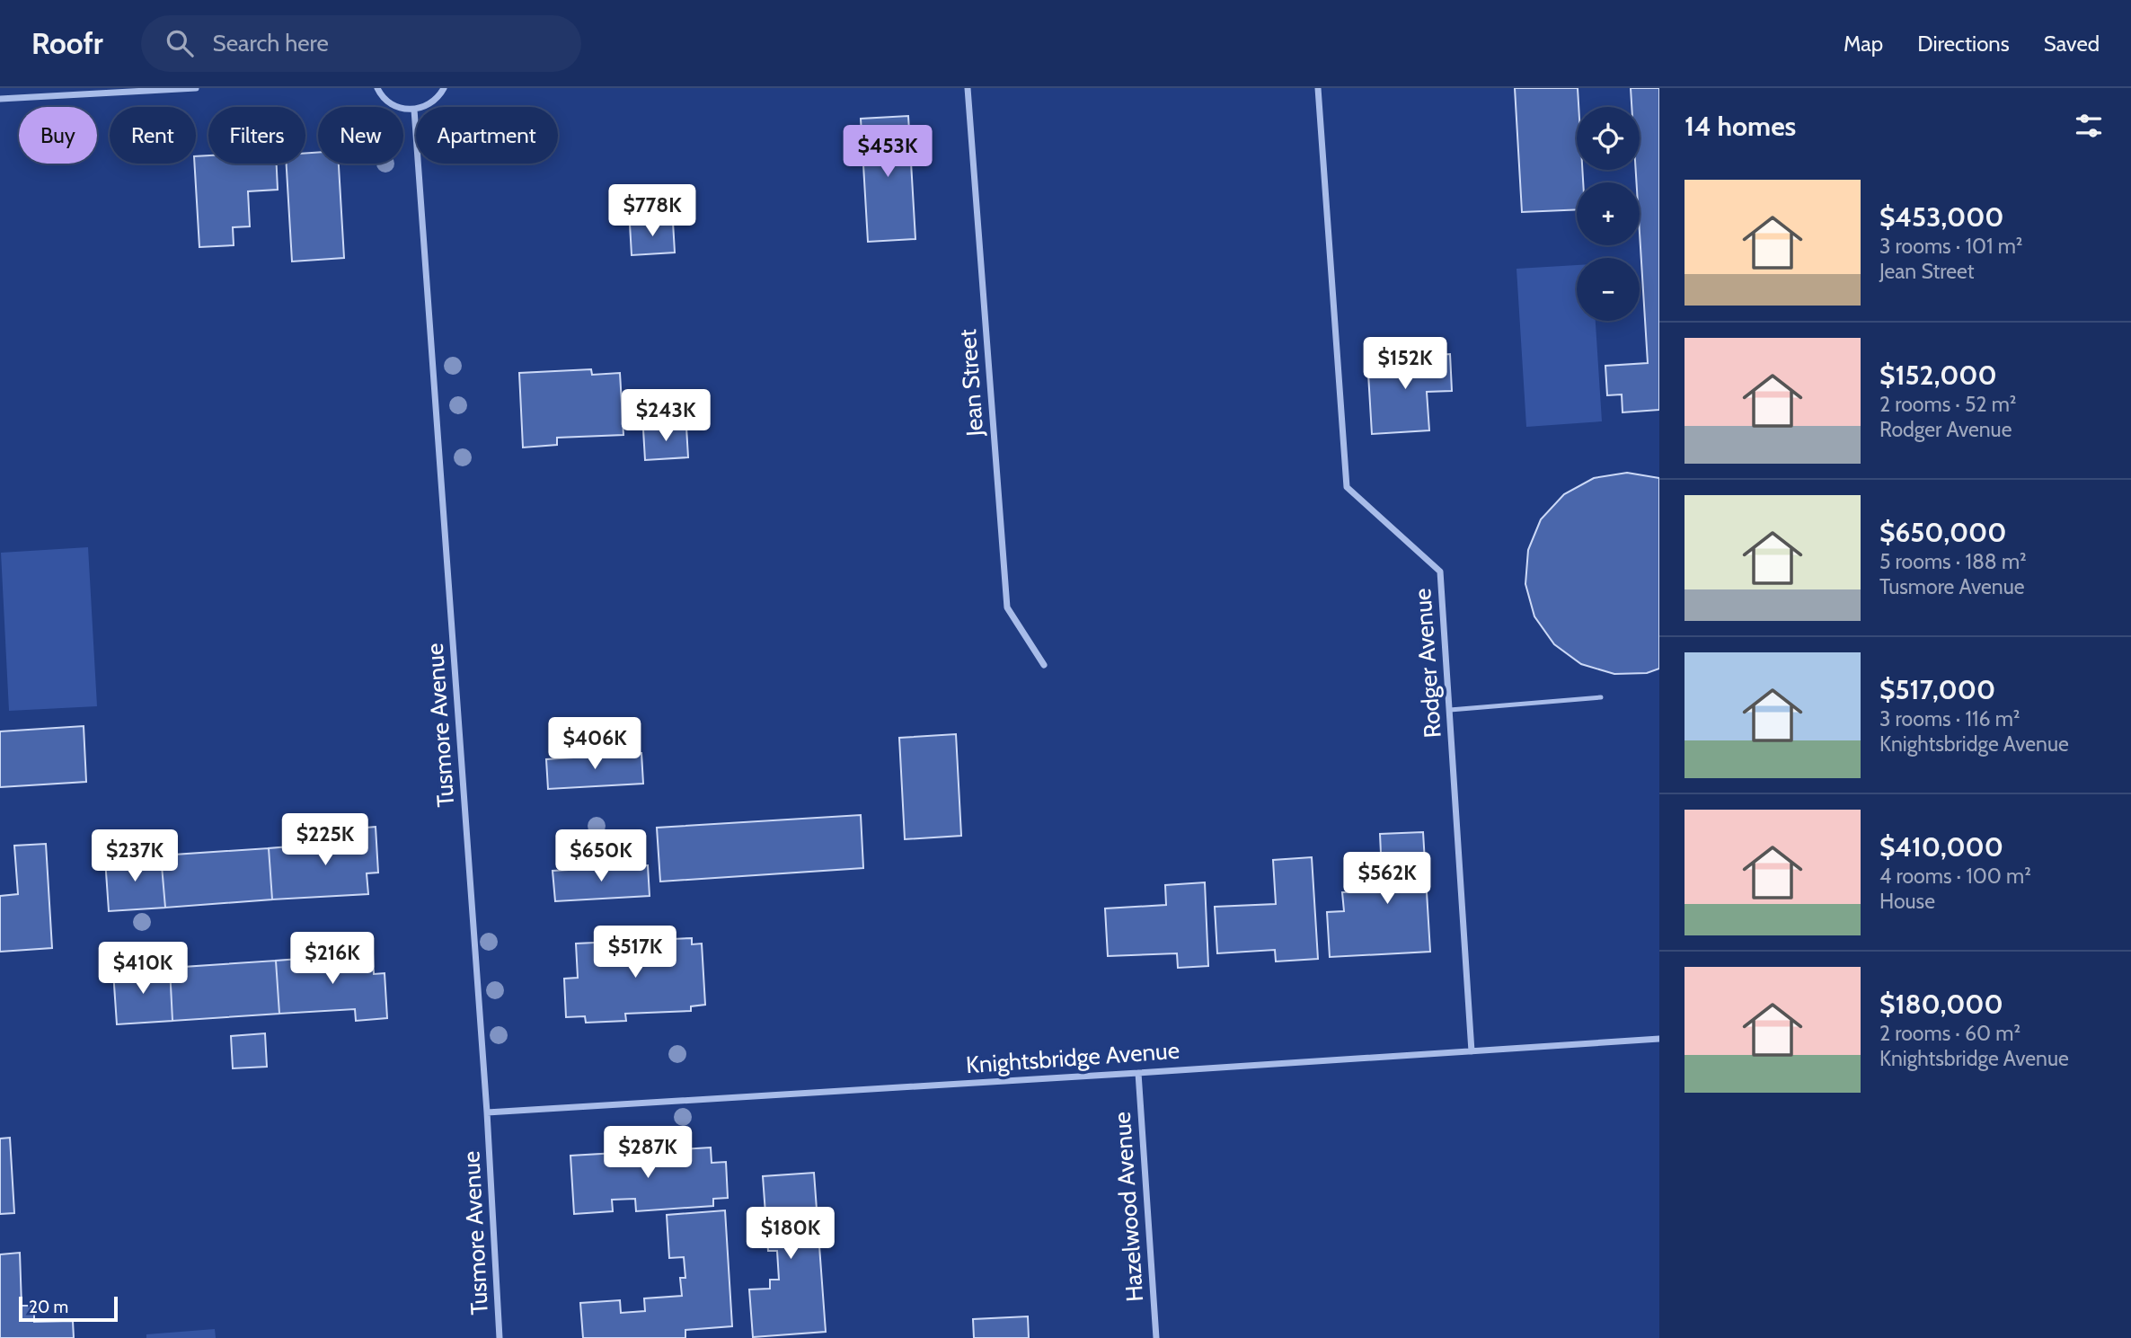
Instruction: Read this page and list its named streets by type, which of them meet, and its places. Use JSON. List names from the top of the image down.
{
  "streets": {
    "street": [
      "Jean Street",
      "Rodger Avenue",
      "Tusmore Avenue",
      "Knightsbridge Avenue",
      "Hazelwood Avenue"
    ]
  },
  "crossings": [
    ["Rodger Avenue", "Knightsbridge Avenue"],
    ["Tusmore Avenue", "Knightsbridge Avenue"],
    ["Knightsbridge Avenue", "Hazelwood Avenue"]
  ],
  "scale_bar": "20 m",
  "page": {
    "header": "Roofr",
    "search": "Search here",
    "nav": ["Map", "Directions", "Saved"],
    "heading": "14 homes",
    "map_buttons": ["+", "−"],
    "chip": [
      "Buy",
      "Rent",
      "Filters",
      "New",
      "Apartment"
    ],
    "price": [
      "$453K",
      "$778K",
      "$152K",
      "$243K",
      "$406K",
      "$225K",
      "$237K",
      "$650K",
      "$562K",
      "$517K",
      "$216K",
      "$410K",
      "$287K",
      "$180K"
    ],
    "list": [
      {
        "name": "$453,000",
        "note": "3 rooms · 101 m² · Jean Street"
      },
      {
        "name": "$152,000",
        "note": "2 rooms · 52 m² · Rodger Avenue"
      },
      {
        "name": "$650,000",
        "note": "5 rooms · 188 m² · Tusmore Avenue"
      },
      {
        "name": "$517,000",
        "note": "3 rooms · 116 m² · Knightsbridge Avenue"
      },
      {
        "name": "$410,000",
        "note": "4 rooms · 100 m² · House"
      },
      {
        "name": "$180,000",
        "note": "2 rooms · 60 m² · Knightsbridge Avenue"
      }
    ],
    "scale": "20 m"
  }
}
